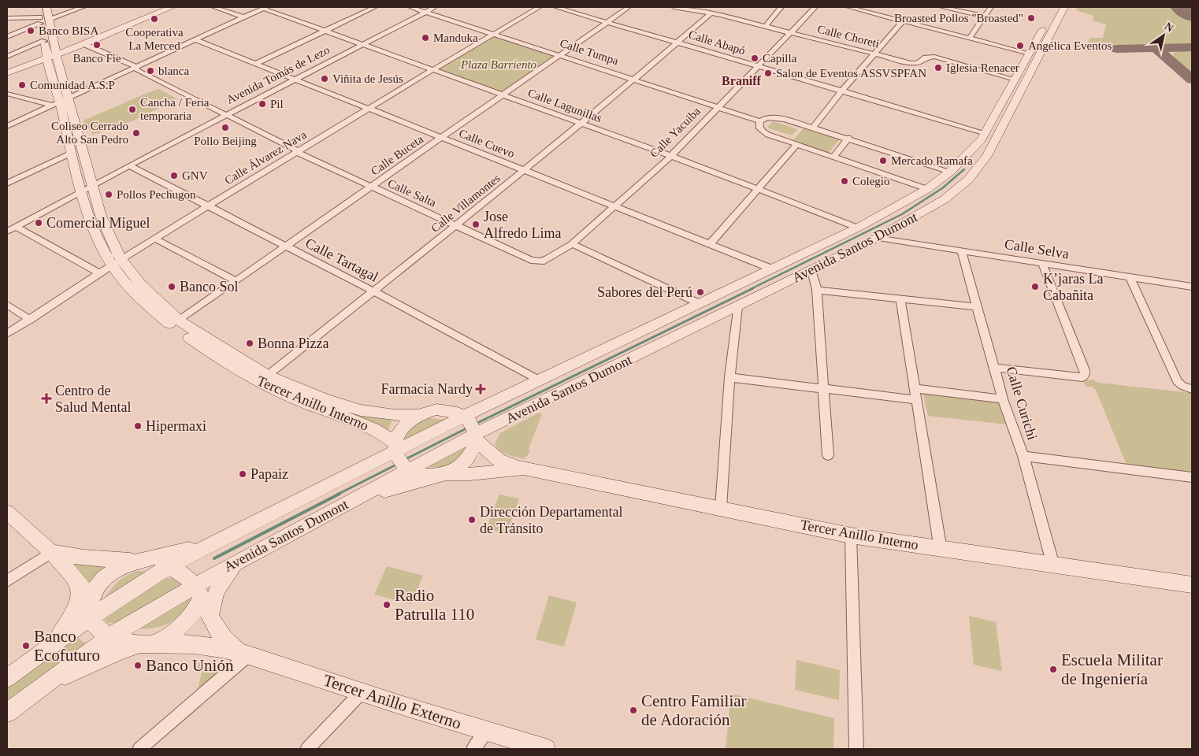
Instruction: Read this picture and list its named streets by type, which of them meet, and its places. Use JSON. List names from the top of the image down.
{
  "streets": {
    "main road": ["Avenida Santos Dumont", "Tercer Anillo Interno", "Tercer Anillo Externo"],
    "street": [
      "Calle Choreti",
      "Calle Abapó",
      "Calle Tumpa",
      "Avenida Tomás de Lezo",
      "Calle Lagunillas",
      "Calle Yacuiba",
      "Calle Cuevo",
      "Calle Buceta",
      "Calle Álvarez Nava",
      "Calle Salta",
      "Calle Villamontes",
      "Calle Selva",
      "Calle Tartagal",
      "Calle Curichi"
    ]
  },
  "crossings": [
    ["Calle Choreti", "Calle Yacuiba"],
    ["Calle Choreti", "Calle Villamontes"],
    ["Calle Choreti", "Avenida Santos Dumont"],
    ["Calle Abapó", "Calle Yacuiba"],
    ["Calle Abapó", "Calle Buceta"],
    ["Calle Abapó", "Calle Villamontes"],
    ["Calle Abapó", "Avenida Santos Dumont"],
    ["Calle Tumpa", "Avenida Tomás de Lezo"],
    ["Calle Tumpa", "Calle Yacuiba"],
    ["Calle Tumpa", "Calle Buceta"],
    ["Calle Tumpa", "Calle Álvarez Nava"],
    ["Calle Tumpa", "Calle Villamontes"],
    ["Avenida Tomás de Lezo", "Calle Lagunillas"],
    ["Avenida Tomás de Lezo", "Calle Cuevo"],
    ["Avenida Tomás de Lezo", "Calle Salta"],
    ["Avenida Tomás de Lezo", "Calle Tartagal"],
    ["Avenida Tomás de Lezo", "Tercer Anillo Interno"],
    ["Calle Lagunillas", "Calle Yacuiba"],
    ["Calle Lagunillas", "Calle Buceta"],
    ["Calle Lagunillas", "Calle Álvarez Nava"],
    ["Calle Lagunillas", "Calle Villamontes"],
    ["Calle Lagunillas", "Avenida Santos Dumont"],
    ["Calle Yacuiba", "Calle Cuevo"],
    ["Calle Yacuiba", "Calle Salta"],
    ["Calle Cuevo", "Calle Buceta"],
    ["Calle Cuevo", "Calle Álvarez Nava"],
    ["Calle Cuevo", "Calle Villamontes"],
    ["Calle Cuevo", "Avenida Santos Dumont"],
    ["Calle Buceta", "Calle Salta"],
    ["Calle Buceta", "Calle Tartagal"],
    ["Calle Buceta", "Tercer Anillo Interno"],
    ["Calle Álvarez Nava", "Calle Salta"],
    ["Calle Álvarez Nava", "Calle Tartagal"],
    ["Calle Álvarez Nava", "Tercer Anillo Interno"],
    ["Calle Salta", "Calle Villamontes"],
    ["Calle Villamontes", "Calle Tartagal"],
    ["Calle Villamontes", "Tercer Anillo Interno"],
    ["Avenida Santos Dumont", "Calle Selva"],
    ["Avenida Santos Dumont", "Calle Tartagal"],
    ["Avenida Santos Dumont", "Tercer Anillo Interno"],
    ["Avenida Santos Dumont", "Tercer Anillo Externo"],
    ["Calle Selva", "Calle Curichi"],
    ["Tercer Anillo Interno", "Calle Curichi"]
  ],
  "districts": ["Braniff"],
  "parks": ["Plaza Barriento"],
  "places": {
    "other": [
      "Broasted Pollos \"Broasted\"",
      "Cooperativa La Merced",
      "Banco BISA",
      "Manduka",
      "Banco Fie",
      "Angélica Eventos",
      "Capilla",
      "Iglesia Renacer",
      "blanca",
      "Salon de Eventos ASSVSPFAN",
      "Viñita de Jesús",
      "Comunidad A.S.P",
      "Pil",
      "Cancha / Feria temporaria",
      "Pollo Beijing",
      "Coliseo Cerrado Alto San Pedro",
      "Mercado Ramafa",
      "GNV",
      "Colegio",
      "Pollos Pechugon",
      "Comercial Miguel",
      "Jose Alfredo Lima",
      "Banco Sol",
      "K’jaras La Cabañita",
      "Sabores del Perú",
      "Bonna Pizza",
      "Hipermaxi",
      "Papaiz",
      "Dirección Departamental de Tránsito",
      "Radio Patrulla 110",
      "Banco Ecofuturo",
      "Banco Unión",
      "Escuela Militar de Ingeniería",
      "Centro Familiar de Adoración"
    ],
    "health": ["Farmacia Nardy", "Centro de Salud Mental"]
  },
  "north": "top right"
}
